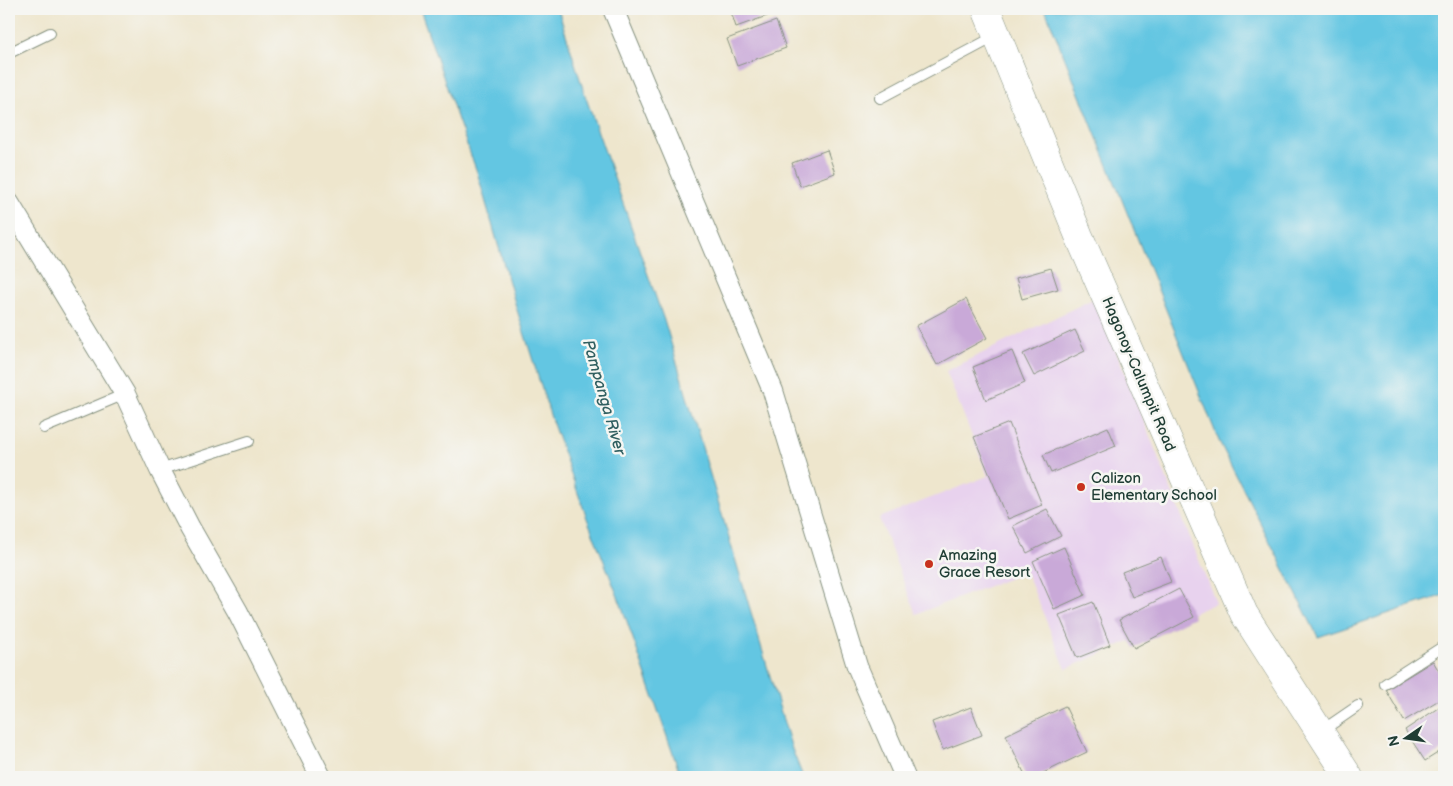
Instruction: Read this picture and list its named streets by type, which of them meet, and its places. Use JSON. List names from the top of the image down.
{
  "streets": {
    "main road": ["Hagonoy-Calumpit Road"]
  },
  "water": ["Pampanga River"],
  "places": ["Calizon Elementary School", "Amazing Grace Resort"],
  "north": "left"
}
